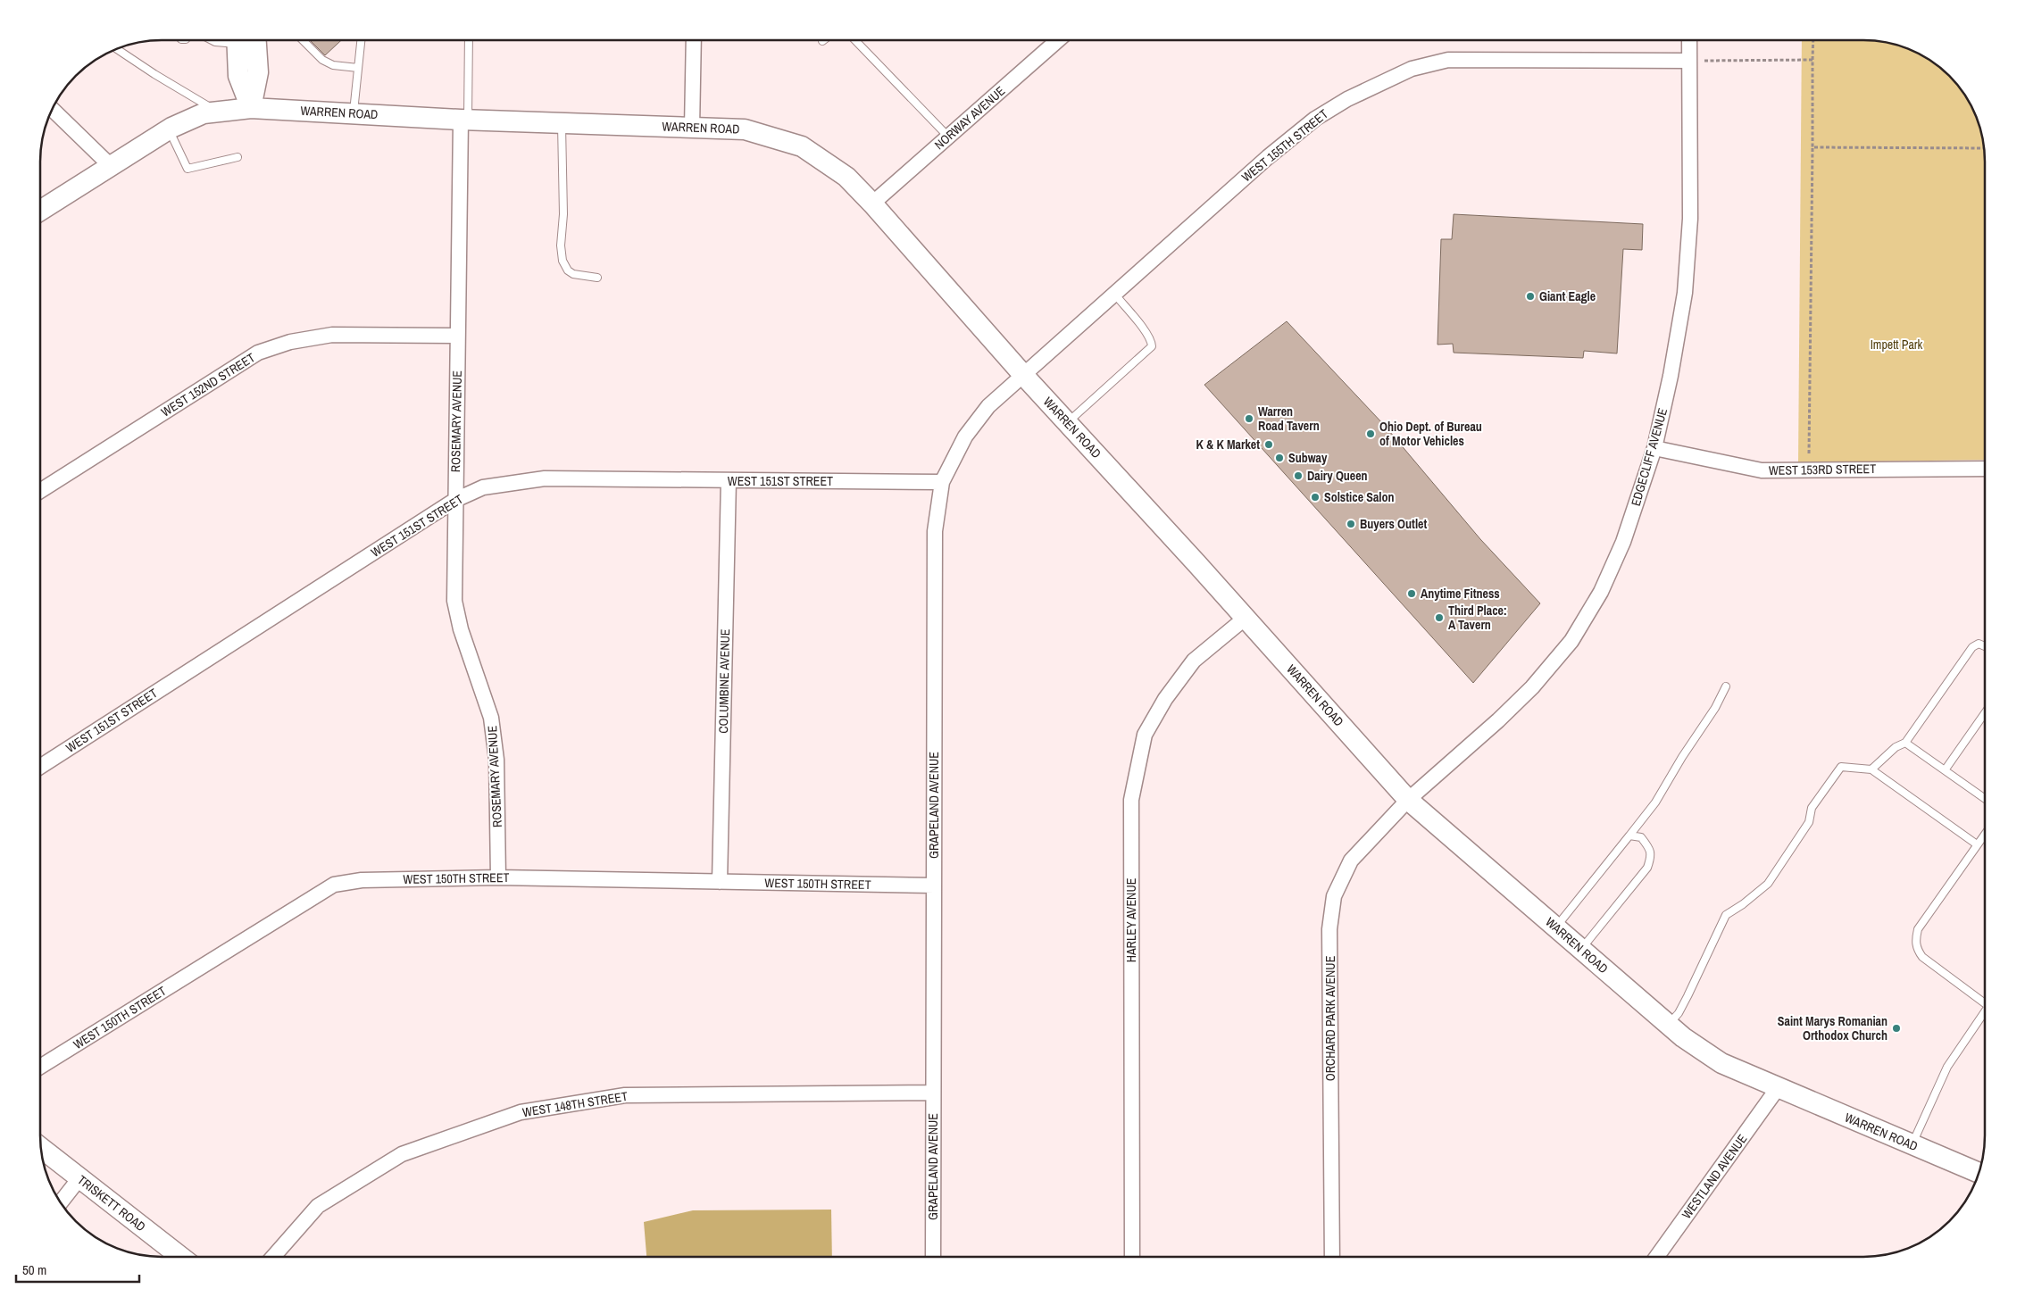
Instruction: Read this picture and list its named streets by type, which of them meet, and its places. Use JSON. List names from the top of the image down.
{
  "streets": {
    "main road": ["WARREN ROAD", "TRISKETT ROAD"],
    "street": [
      "NORWAY AVENUE",
      "WEST 155TH STREET",
      "WEST 152ND STREET",
      "ROSEMARY AVENUE",
      "EDGECLIFF AVENUE",
      "WEST 153RD STREET",
      "WEST 151ST STREET",
      "COLUMBINE AVENUE",
      "GRAPELAND AVENUE",
      "WEST 150TH STREET",
      "HARLEY AVENUE",
      "ORCHARD PARK AVENUE",
      "WEST 148TH STREET",
      "WESTLAND AVENUE"
    ]
  },
  "crossings": [
    ["WARREN ROAD", "NORWAY AVENUE"],
    ["WARREN ROAD", "WEST 155TH STREET"],
    ["WARREN ROAD", "ROSEMARY AVENUE"],
    ["WARREN ROAD", "EDGECLIFF AVENUE"],
    ["WARREN ROAD", "GRAPELAND AVENUE"],
    ["WARREN ROAD", "HARLEY AVENUE"],
    ["WARREN ROAD", "ORCHARD PARK AVENUE"],
    ["WARREN ROAD", "WESTLAND AVENUE"],
    ["WEST 155TH STREET", "EDGECLIFF AVENUE"],
    ["WEST 155TH STREET", "GRAPELAND AVENUE"],
    ["WEST 152ND STREET", "ROSEMARY AVENUE"],
    ["ROSEMARY AVENUE", "WEST 151ST STREET"],
    ["ROSEMARY AVENUE", "WEST 150TH STREET"],
    ["EDGECLIFF AVENUE", "WEST 153RD STREET"],
    ["EDGECLIFF AVENUE", "ORCHARD PARK AVENUE"],
    ["WEST 151ST STREET", "COLUMBINE AVENUE"],
    ["WEST 151ST STREET", "GRAPELAND AVENUE"],
    ["COLUMBINE AVENUE", "WEST 150TH STREET"],
    ["GRAPELAND AVENUE", "WEST 150TH STREET"],
    ["GRAPELAND AVENUE", "WEST 148TH STREET"]
  ],
  "parks": ["Impett Park"],
  "places": [
    "Giant Eagle",
    "Warren Road Tavern",
    "Ohio Dept. of Bureau of Motor Vehicles",
    "K & K Market",
    "Subway",
    "Dairy Queen",
    "Solstice Salon",
    "Buyers Outlet",
    "Anytime Fitness",
    "Third Place: A Tavern",
    "Saint Marys Romanian Orthodox Church"
  ],
  "scale_bar": "50 m"
}
